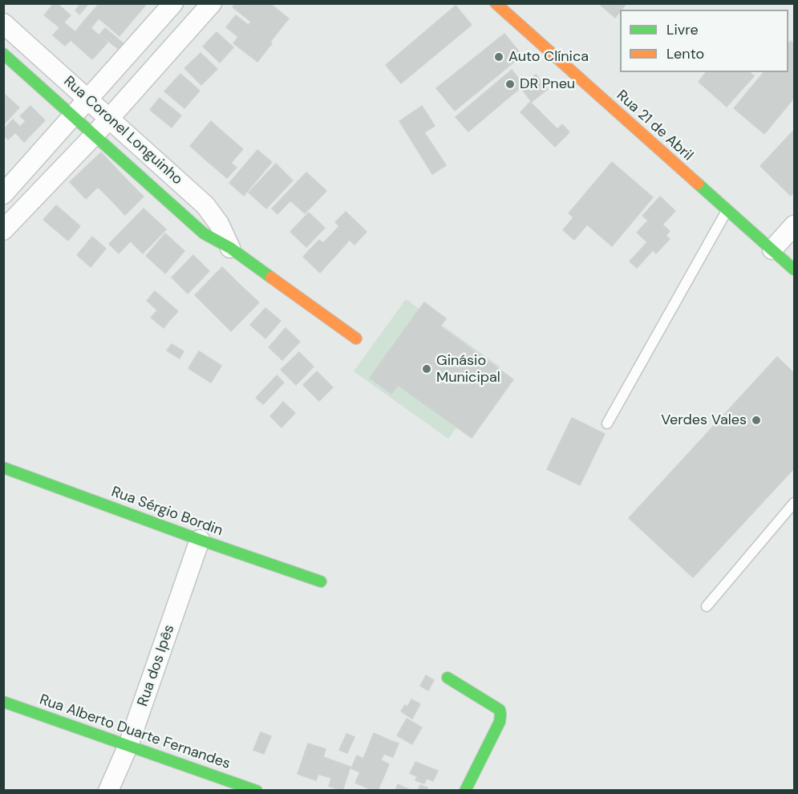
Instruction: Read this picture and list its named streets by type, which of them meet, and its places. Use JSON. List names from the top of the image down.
{
  "streets": {
    "street": [
      "Rua 21 de Abril",
      "Rua Coronel Longuinho",
      "Rua Sérgio Bordin",
      "Rua dos Ipês",
      "Rua Alberto Duarte Fernandes"
    ]
  },
  "crossings": [
    ["Rua Sérgio Bordin", "Rua dos Ipês"],
    ["Rua dos Ipês", "Rua Alberto Duarte Fernandes"]
  ],
  "places": [
    "Auto Clínica",
    "DR Pneu",
    "Ginásio Municipal",
    "Verdes Vales"
  ],
  "legend": ["Livre", "Lento"]
}
